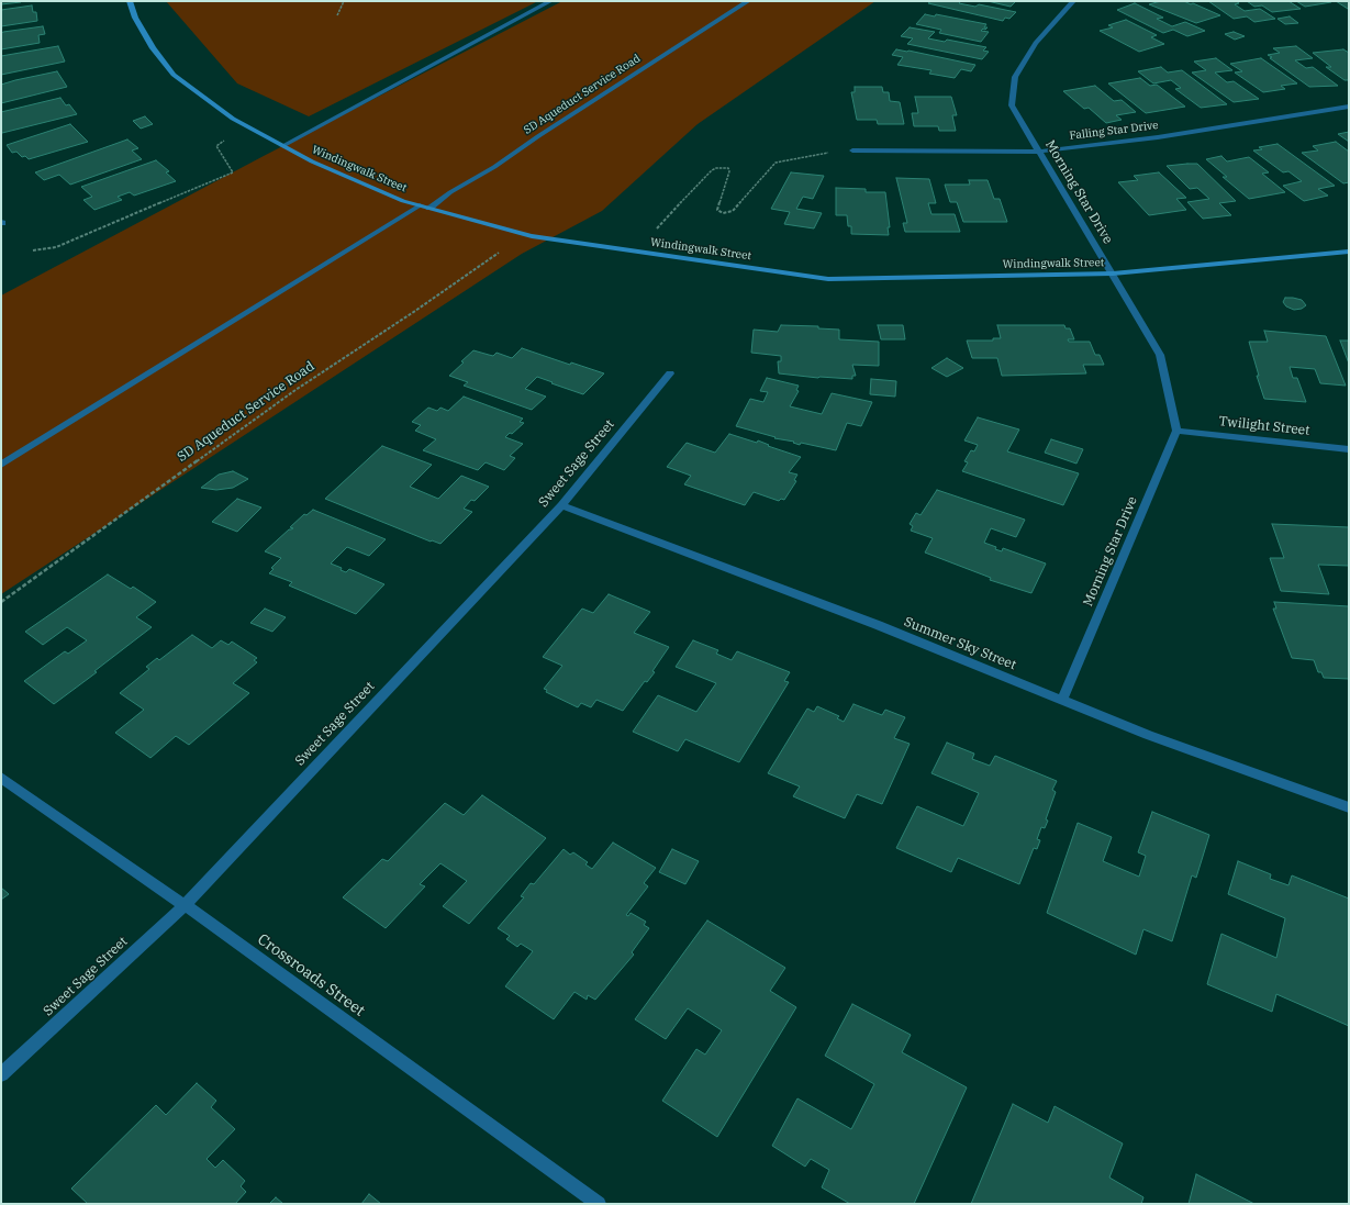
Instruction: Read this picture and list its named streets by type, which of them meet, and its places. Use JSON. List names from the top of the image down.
{
  "streets": {
    "street": [
      "SD Aqueduct Service Road",
      "Falling Star Drive",
      "Windingwalk Street",
      "Morning Star Drive",
      "Twilight Street",
      "Sweet Sage Street",
      "Summer Sky Street",
      "Crossroads Street"
    ]
  },
  "crossings": [
    ["SD Aqueduct Service Road", "Windingwalk Street"],
    ["Falling Star Drive", "Morning Star Drive"],
    ["Windingwalk Street", "Morning Star Drive"],
    ["Morning Star Drive", "Twilight Street"],
    ["Morning Star Drive", "Summer Sky Street"],
    ["Sweet Sage Street", "Summer Sky Street"],
    ["Sweet Sage Street", "Crossroads Street"]
  ]
}
